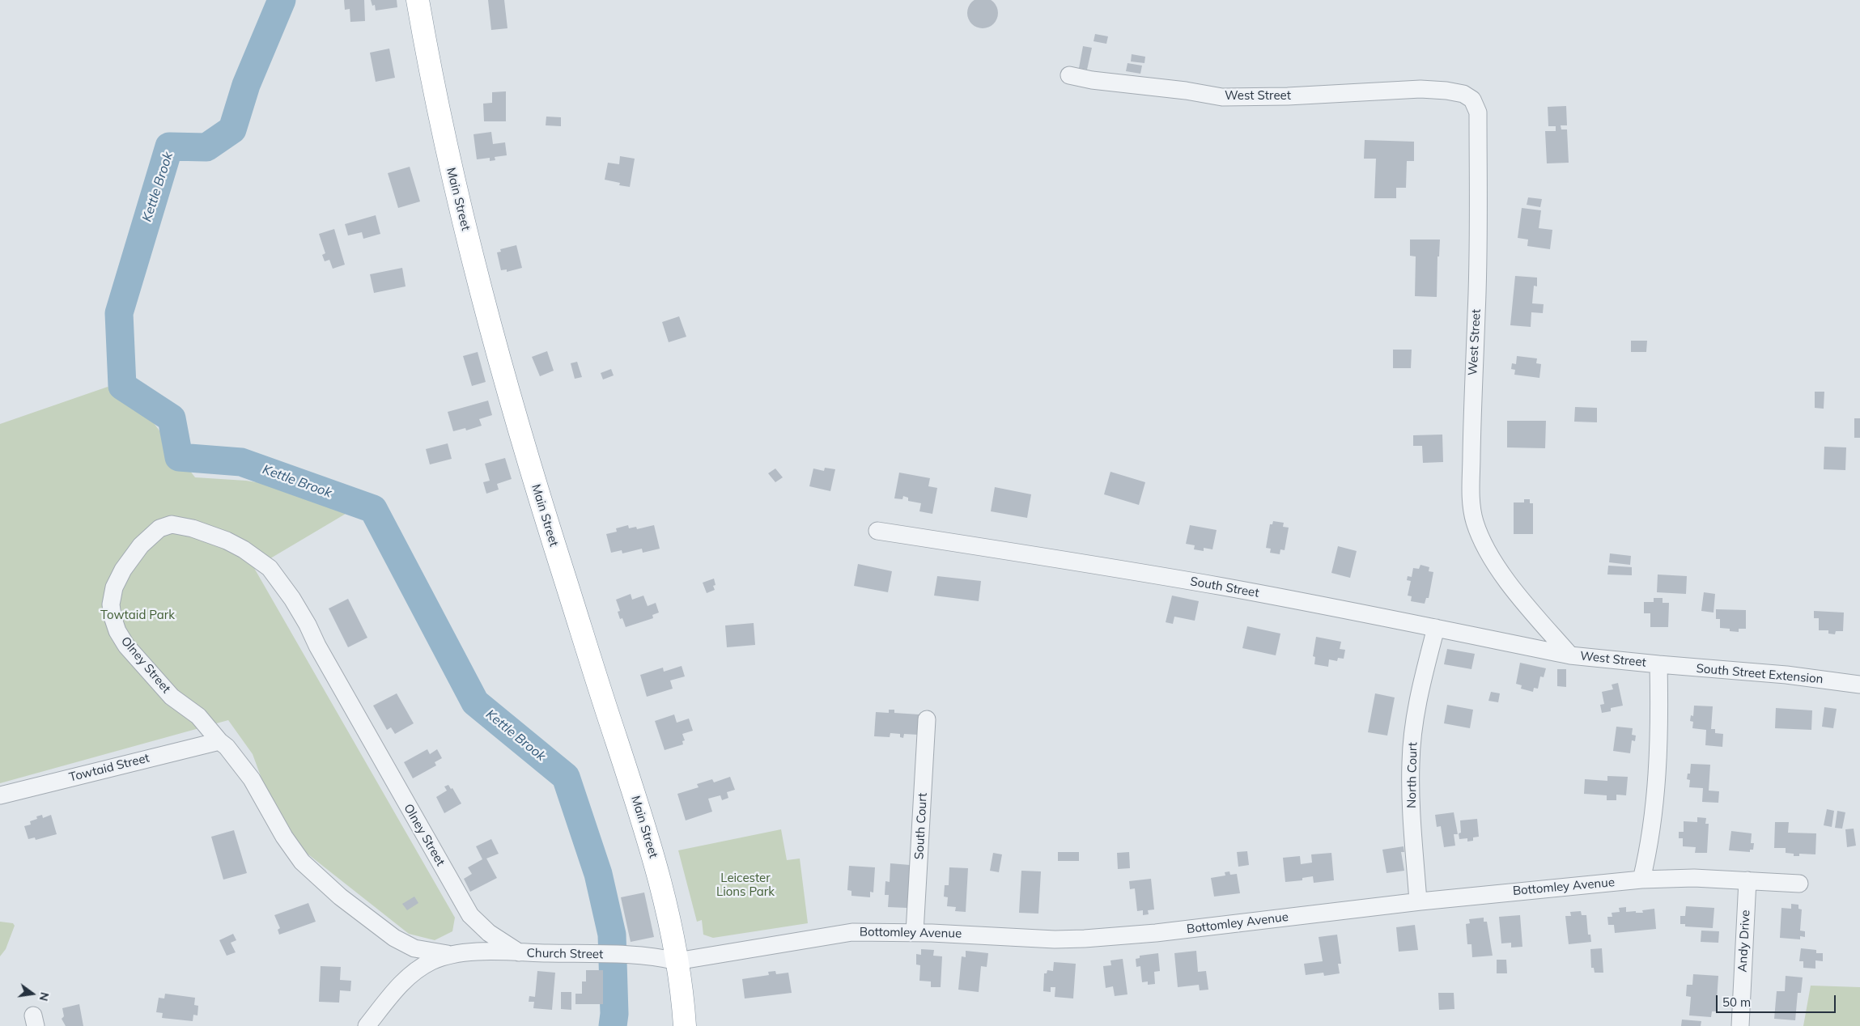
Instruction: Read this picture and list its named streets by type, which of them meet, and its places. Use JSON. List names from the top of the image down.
{
  "streets": {
    "highway": ["Main Street"],
    "street": [
      "West Street",
      "South Street",
      "Olney Street",
      "South Street Extension",
      "Towtaid Street",
      "North Court",
      "South Court",
      "Bottomley Avenue",
      "Andy Drive",
      "Church Street"
    ]
  },
  "crossings": [
    ["West Street", "South Street"],
    ["West Street", "South Street Extension"],
    ["West Street", "Bottomley Avenue"],
    ["Main Street", "Bottomley Avenue"],
    ["Main Street", "Church Street"],
    ["South Street", "North Court"],
    ["Olney Street", "Towtaid Street"],
    ["Olney Street", "Church Street"],
    ["North Court", "Bottomley Avenue"],
    ["South Court", "Bottomley Avenue"],
    ["Bottomley Avenue", "Andy Drive"],
    ["Bottomley Avenue", "Church Street"]
  ],
  "water": ["Kettle Brook"],
  "parks": ["Towtaid Park", "Leicester Lions Park"],
  "scale_bar": "50 m",
  "north": "right"
}
